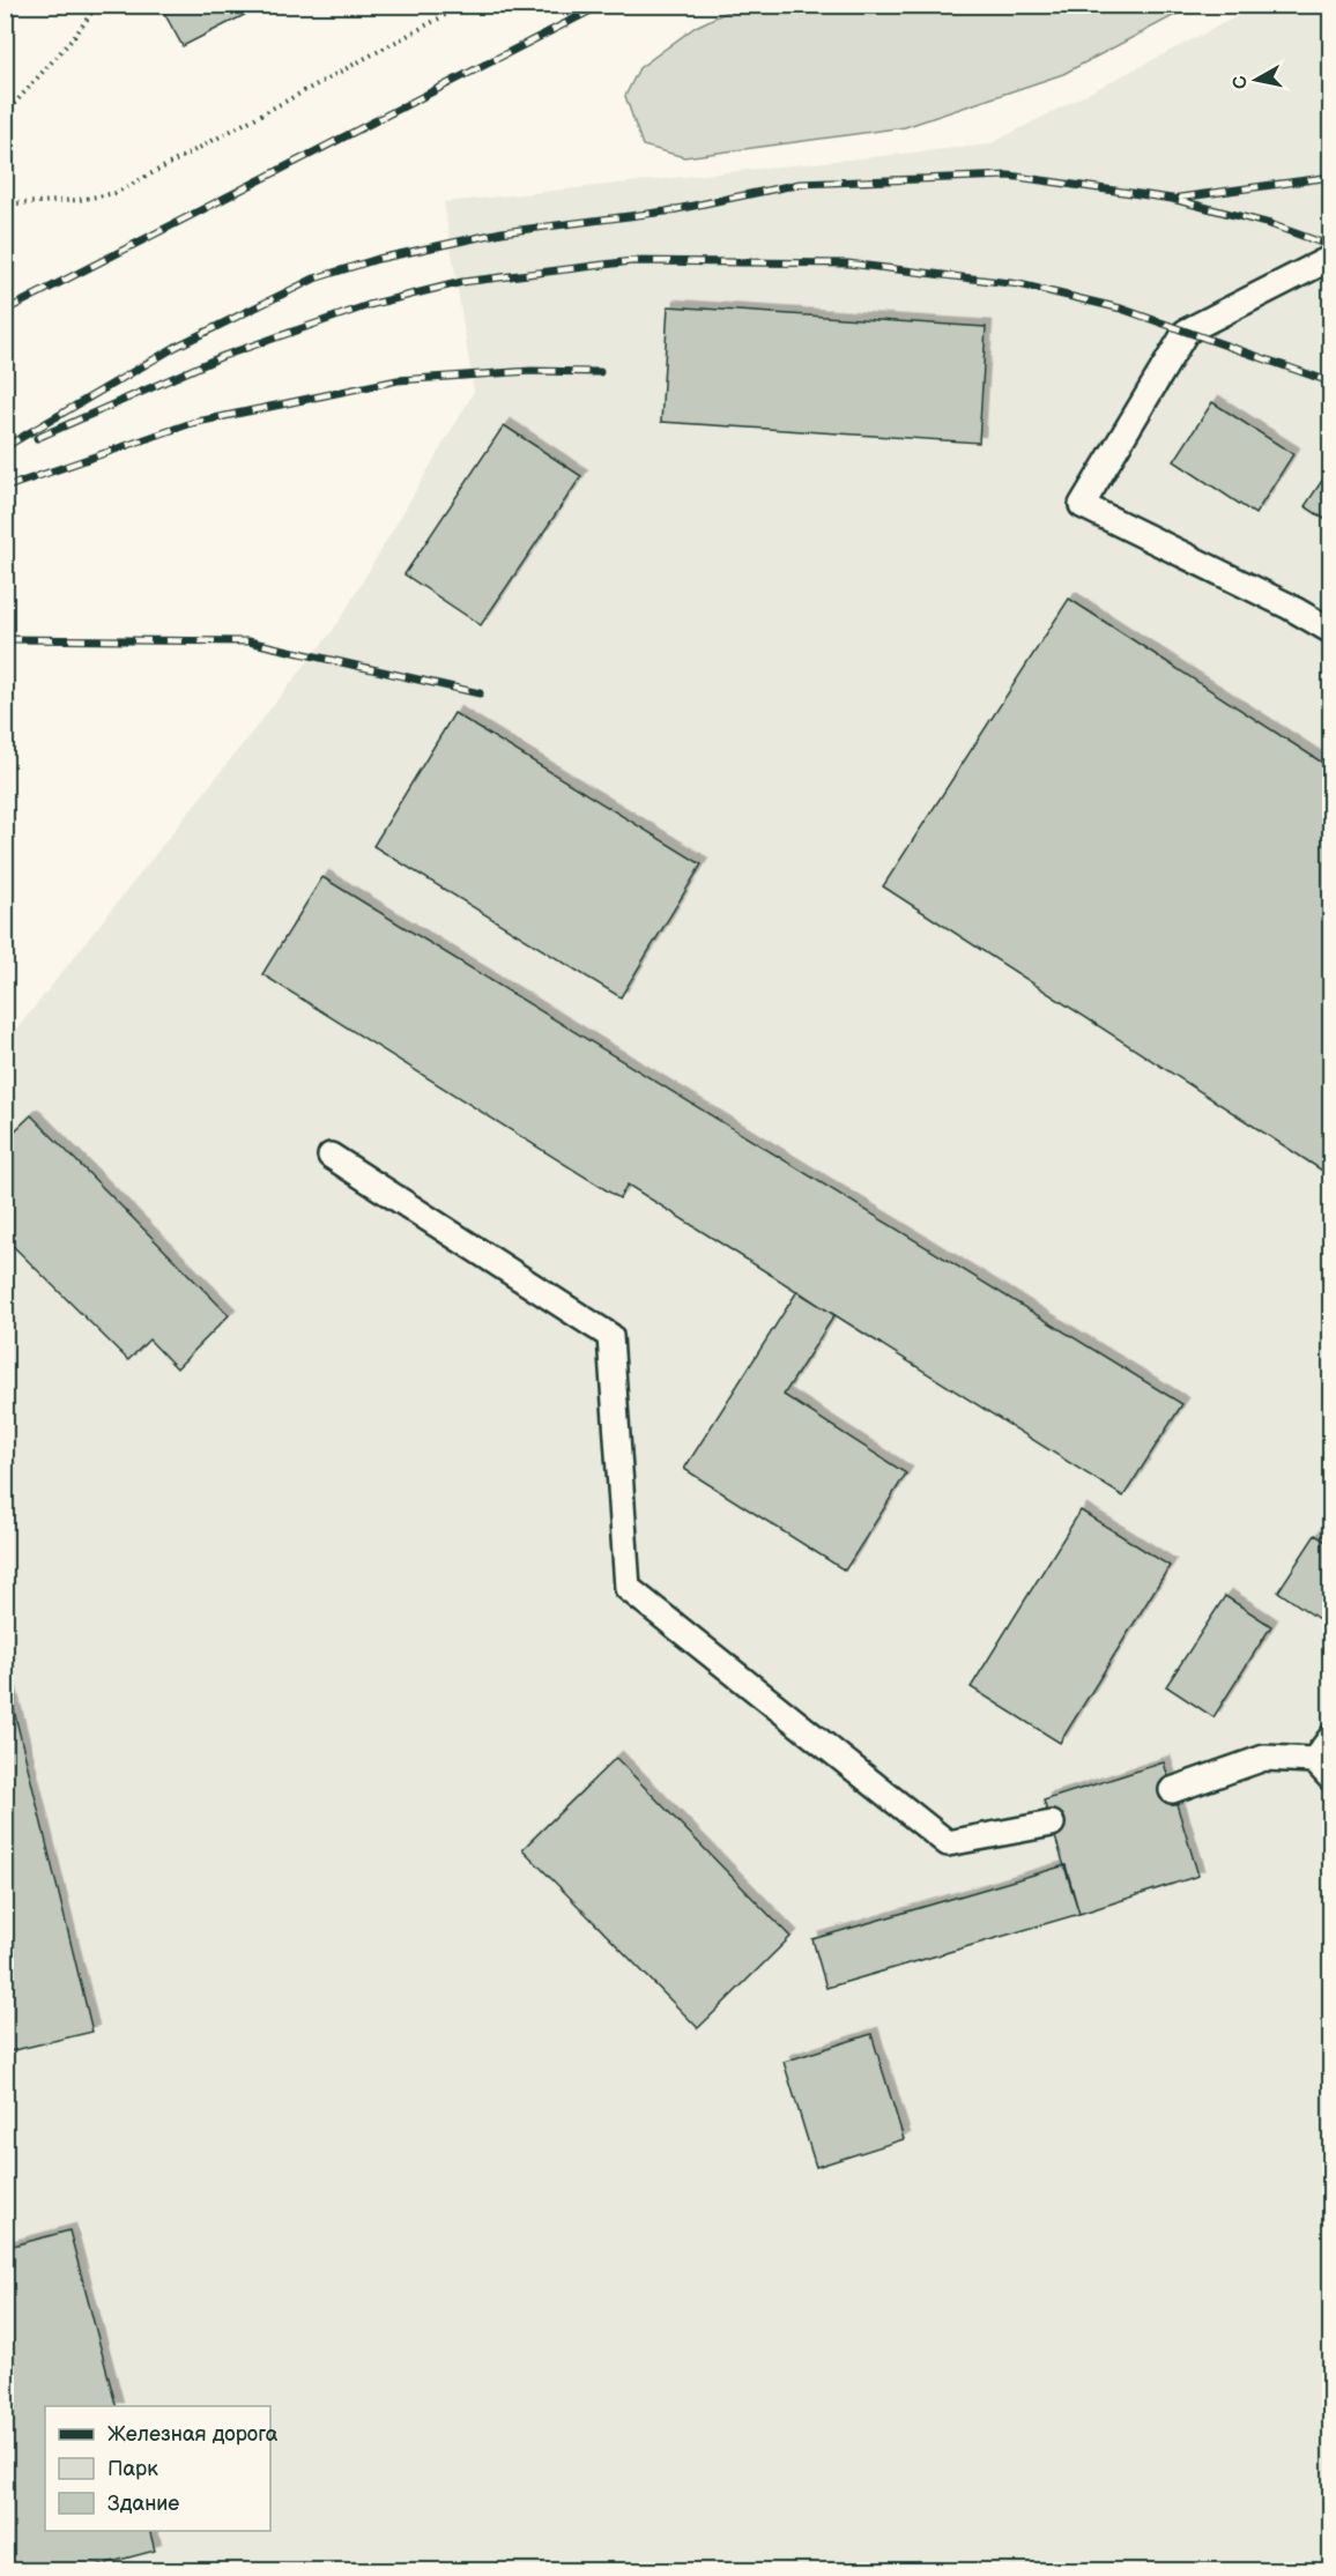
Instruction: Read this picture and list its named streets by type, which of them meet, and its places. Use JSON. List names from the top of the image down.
{
  "legend": ["Железная дорога", "Парк", "Здание"],
  "north": "left"
}
